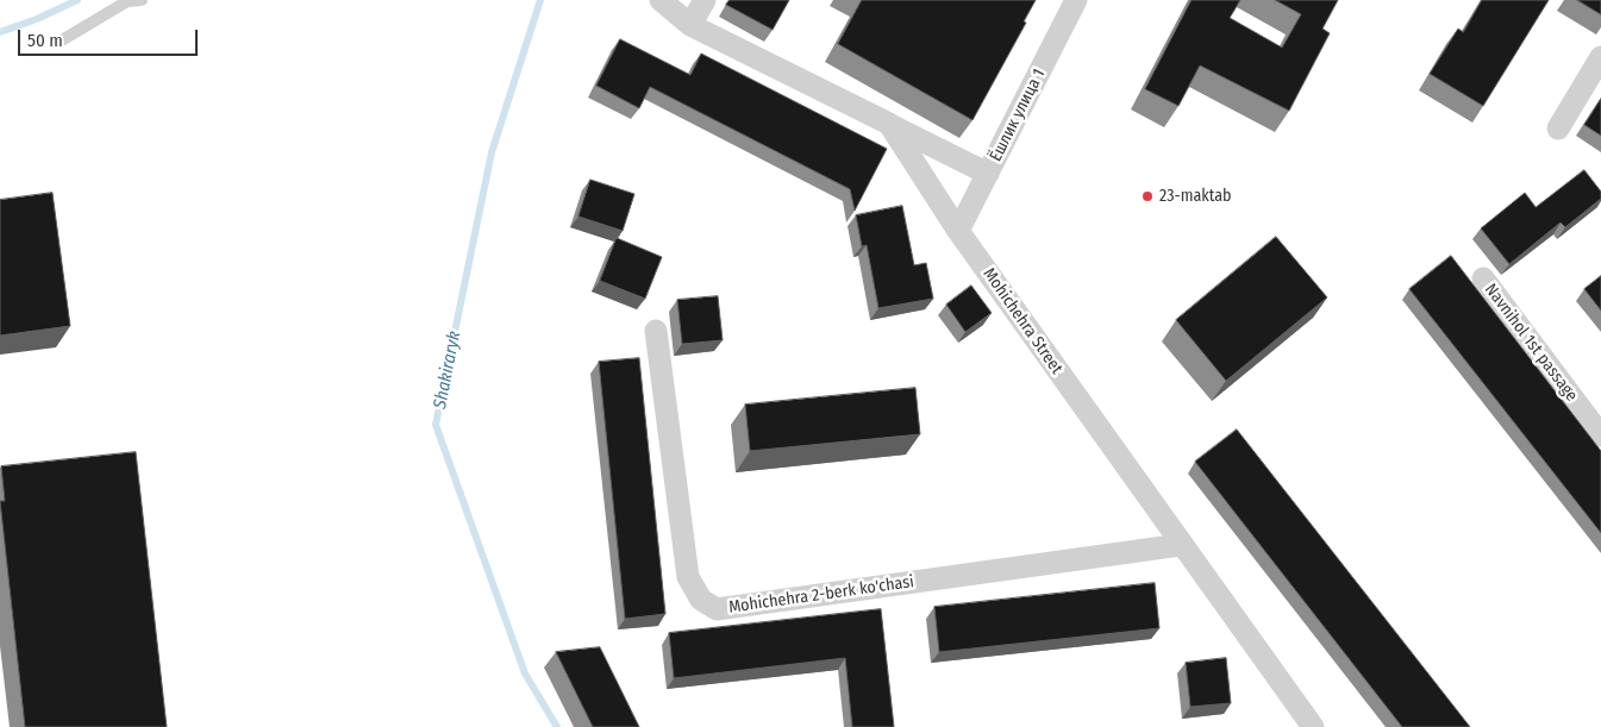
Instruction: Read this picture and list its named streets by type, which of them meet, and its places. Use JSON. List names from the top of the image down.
{
  "streets": {
    "street": [
      "Ёшлик улица 1",
      "Mohichehra Street",
      "Navnihol 1st passage",
      "Mohichehra 2-berk ko'chasi"
    ]
  },
  "crossings": [
    ["Ёшлик улица 1", "Mohichehra Street"],
    ["Mohichehra Street", "Mohichehra 2-berk ko'chasi"]
  ],
  "water": ["Shakiraryk"],
  "places": ["23-maktab"],
  "scale_bar": "50 m"
}
